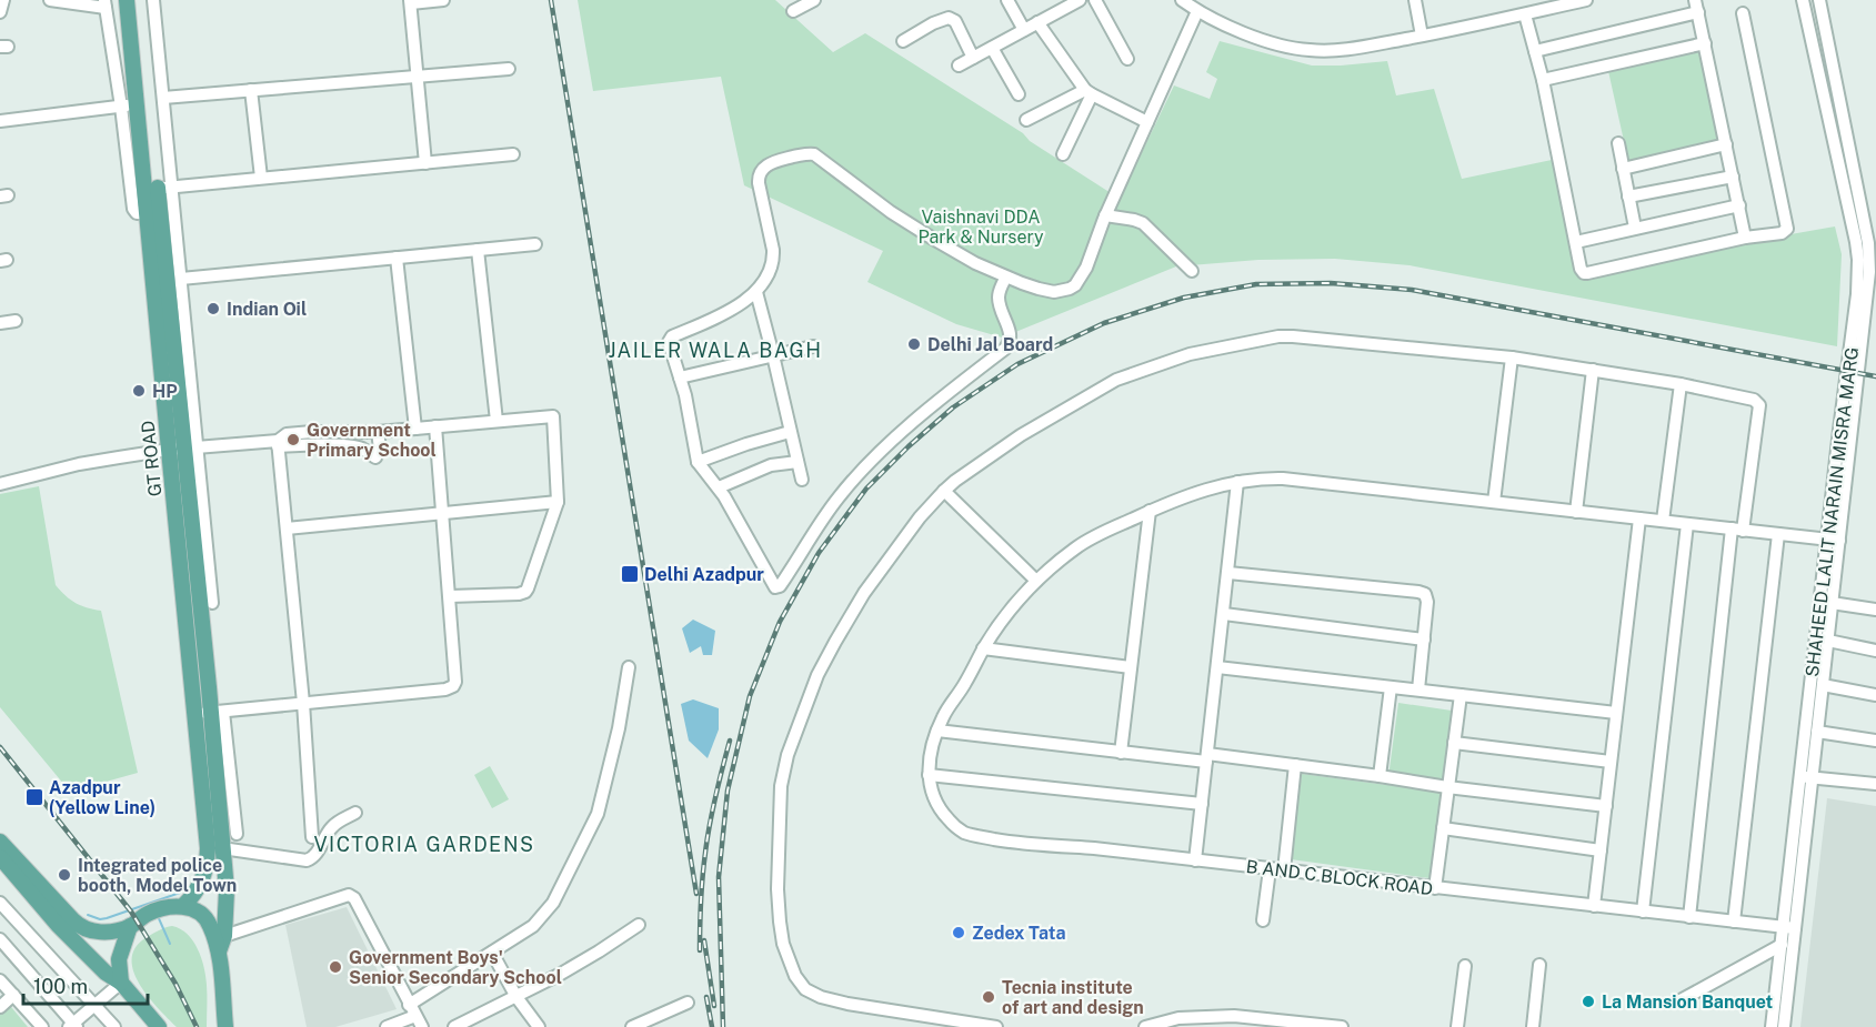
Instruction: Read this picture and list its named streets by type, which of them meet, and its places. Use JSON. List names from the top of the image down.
{
  "streets": {
    "main road": ["GT ROAD"],
    "street": ["SHAHEED LALIT NARAIN MISRA MARG", "B AND C BLOCK ROAD"]
  },
  "crossings": [
    ["SHAHEED LALIT NARAIN MISRA MARG", "B AND C BLOCK ROAD"]
  ],
  "districts": ["JAILER WALA BAGH", "VICTORIA GARDENS"],
  "parks": ["Vaishnavi DDA Park & Nursery"],
  "places": {
    "other": [
      "Indian Oil",
      "Delhi Jal Board",
      "HP",
      "Government Primary School",
      "Integrated police booth, Model Town",
      "Zedex Tata",
      "Government Boys' Senior Secondary School",
      "Tecnia institute of art and design",
      "La Mansion Banquet"
    ],
    "transit": ["Delhi Azadpur", "Azadpur (Yellow Line)"]
  },
  "scale_bar": "100 m"
}
